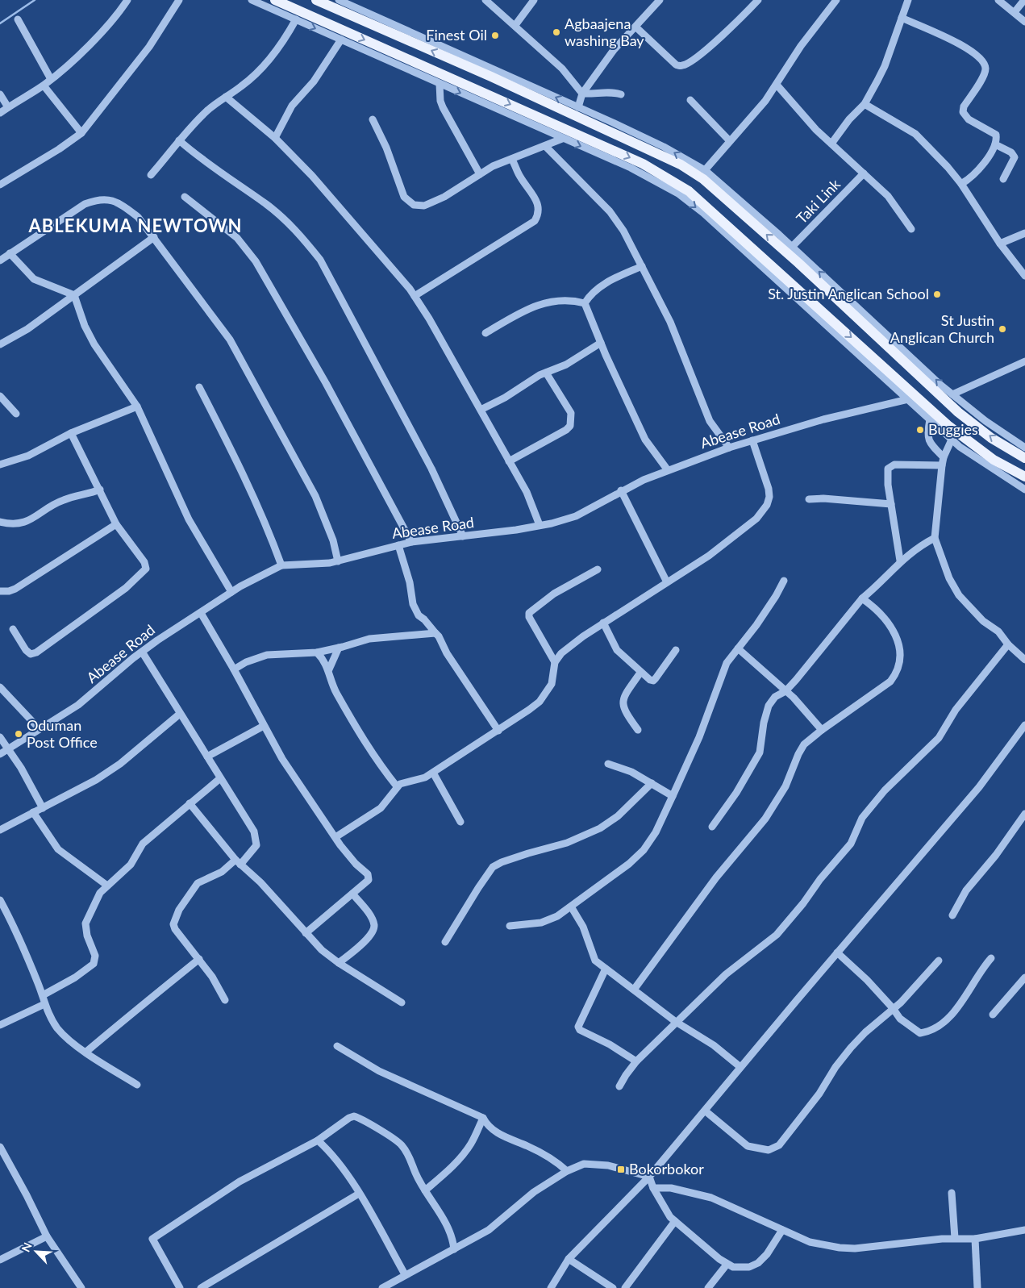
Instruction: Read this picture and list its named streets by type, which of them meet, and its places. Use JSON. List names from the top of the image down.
{
  "streets": {
    "street": ["Taki Link", "Abease Road"]
  },
  "districts": ["ABLEKUMA NEWTOWN"],
  "places": {
    "other": [
      "Agbaajena washing Bay",
      "Finest Oil",
      "St. Justin Anglican School",
      "St Justin Anglican Church",
      "Buggies",
      "Oduman Post Office"
    ],
    "transit": ["Bokorbokor"]
  },
  "north": "top left"
}
